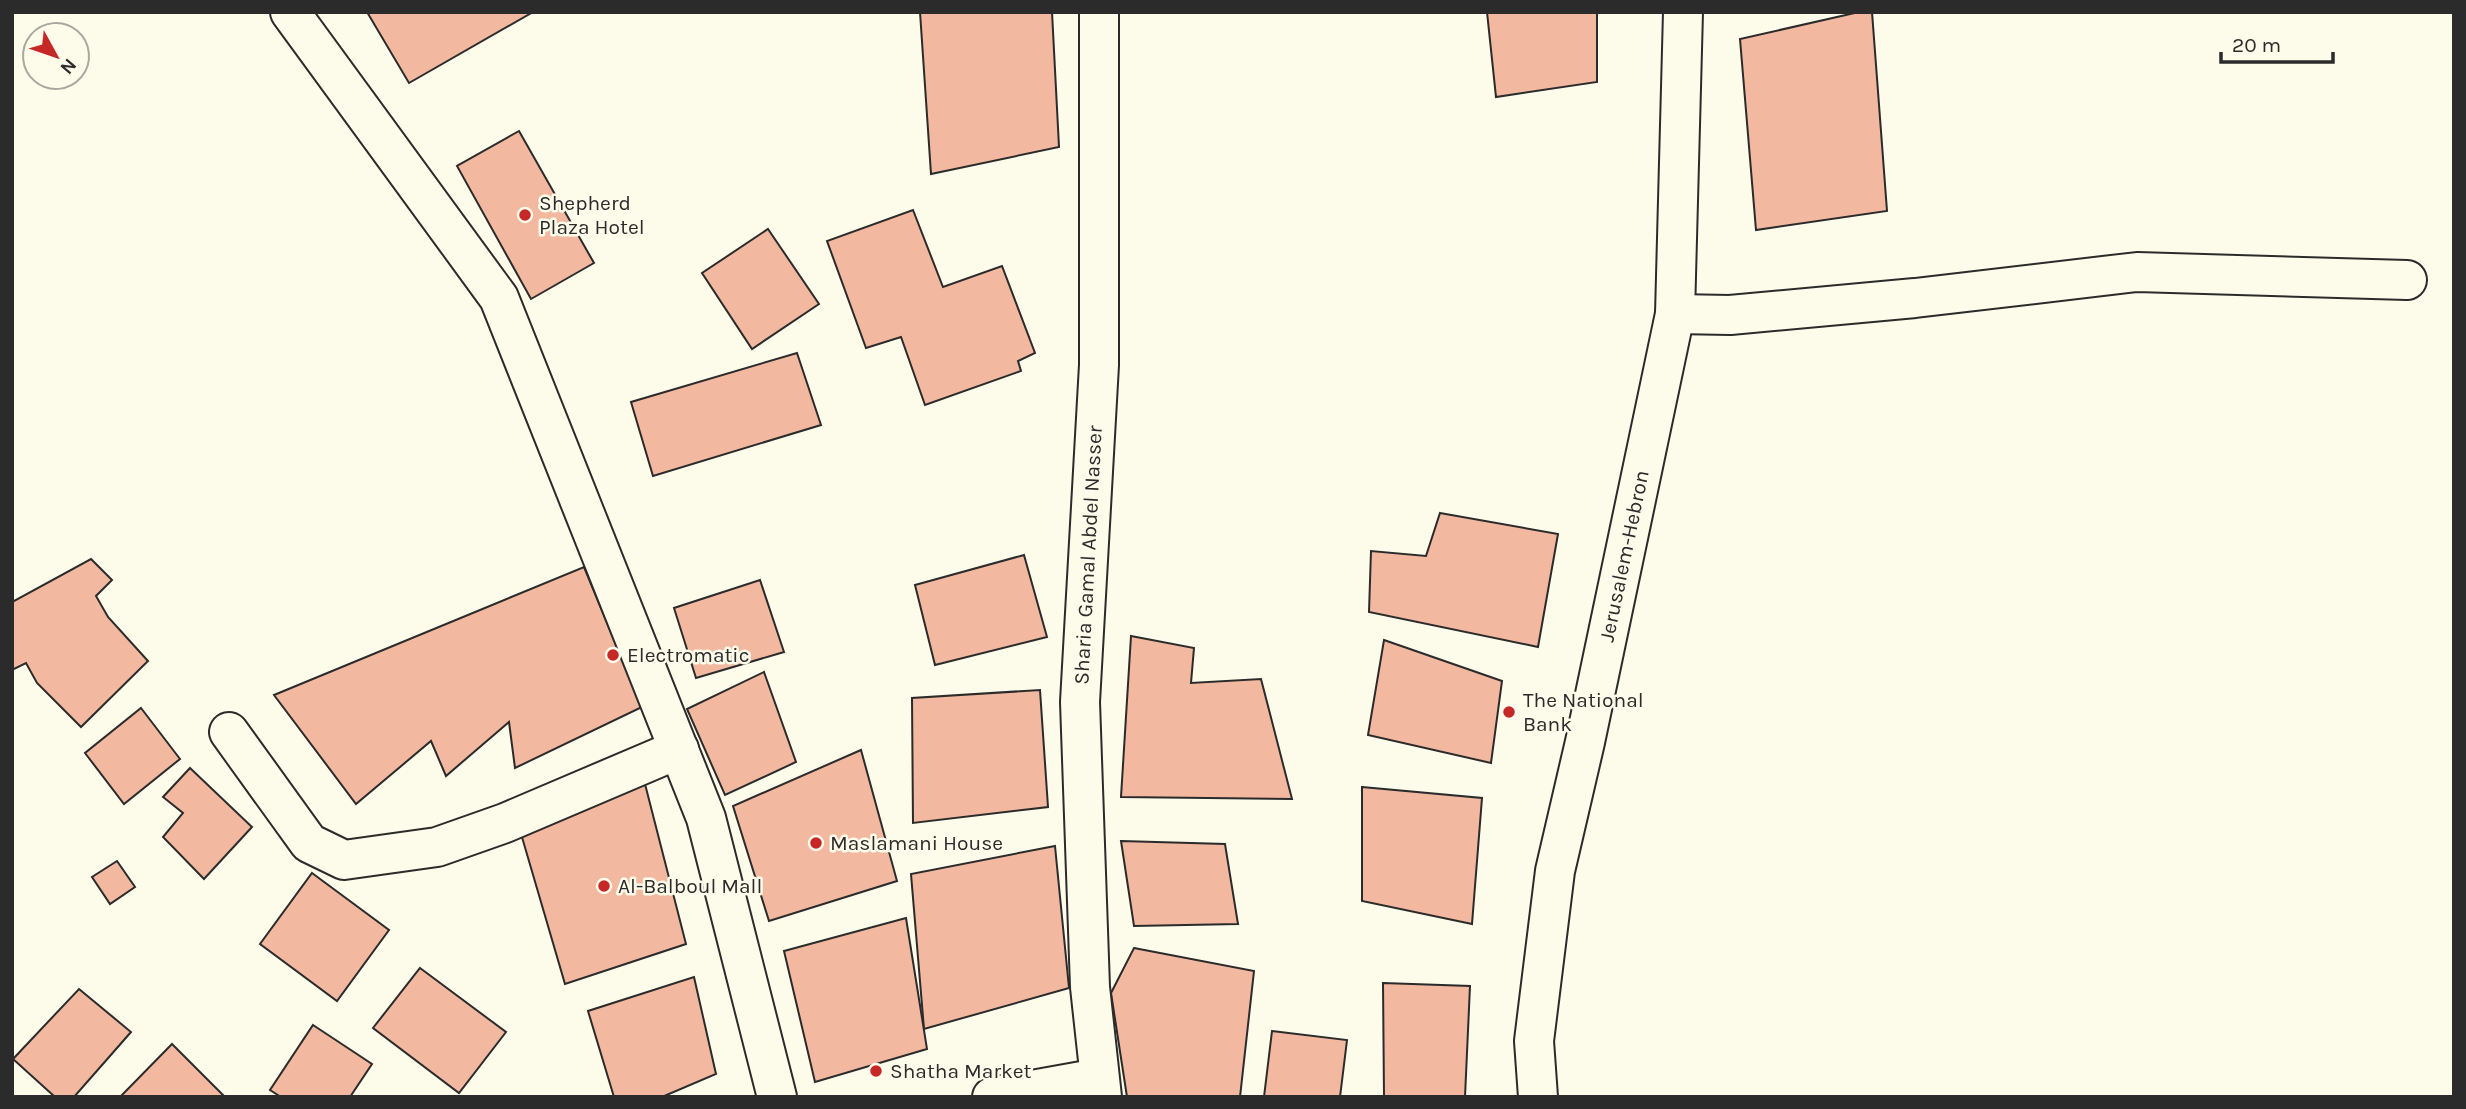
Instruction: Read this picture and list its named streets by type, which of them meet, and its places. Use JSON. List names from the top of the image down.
{
  "streets": {
    "street": ["Sharia Gamal Abdel Nasser", "Jerusalem-Hebron"]
  },
  "places": [
    "Shepherd Plaza Hotel",
    "Electromatic",
    "The National Bank",
    "Maslamani House",
    "Al-Balboul Mall",
    "Shatha Market"
  ],
  "scale_bar": "20 m",
  "north": "bottom right"
}
